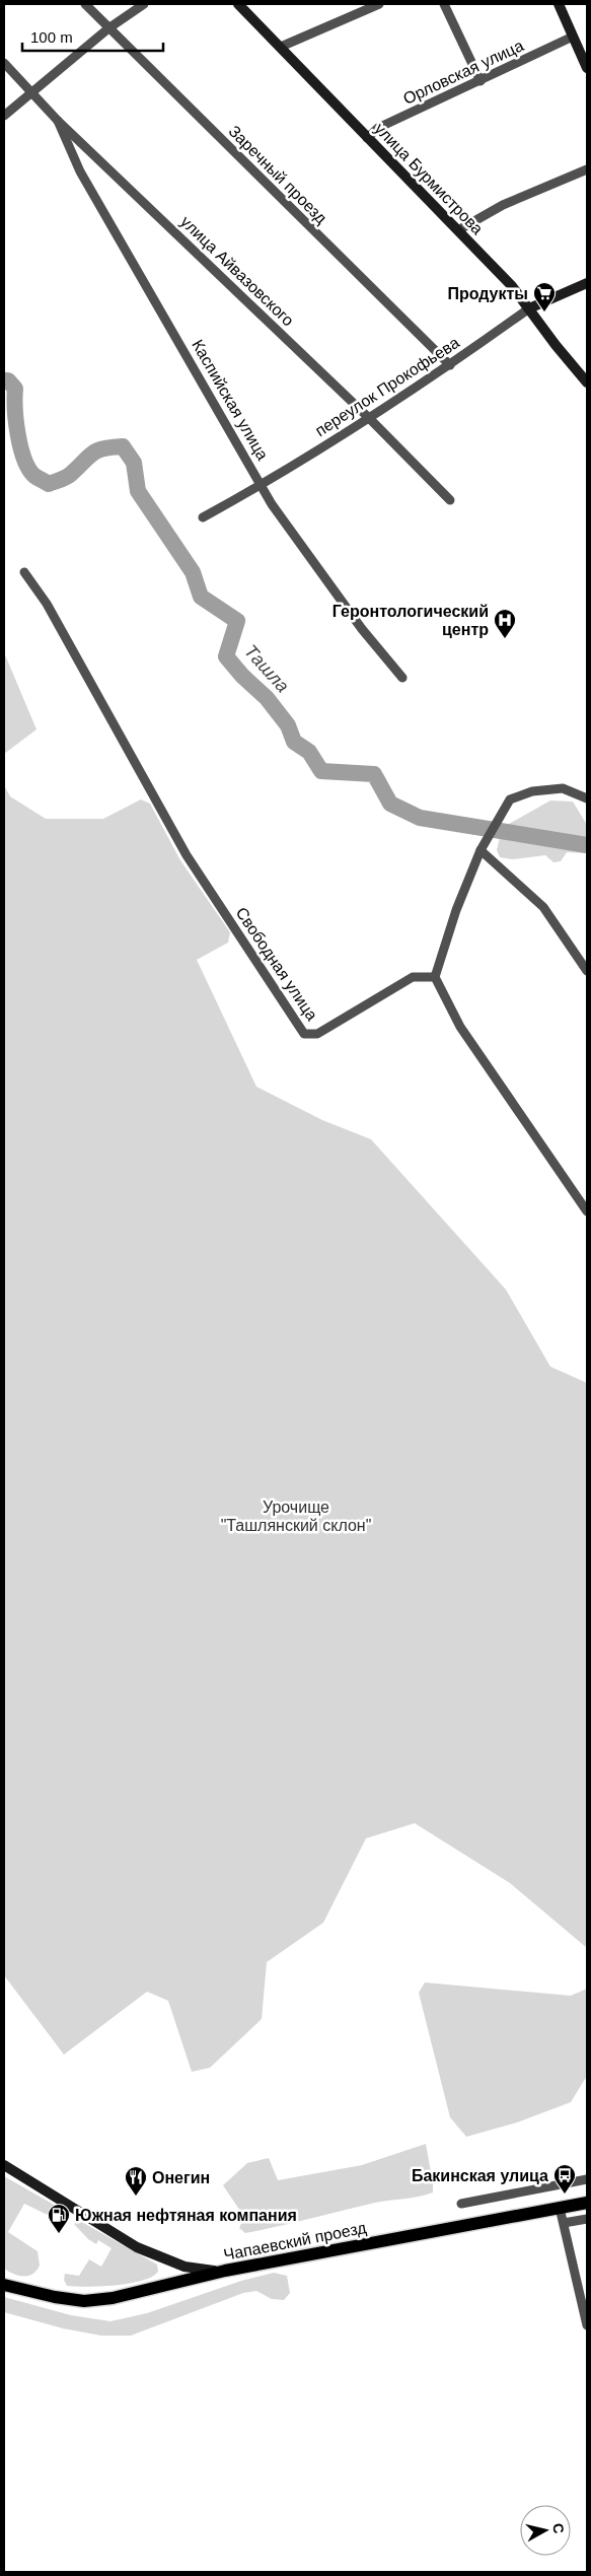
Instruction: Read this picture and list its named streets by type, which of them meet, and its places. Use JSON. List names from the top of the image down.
{
  "streets": {
    "main road": ["Чапаевский проезд"],
    "street": [
      "Орловская улица",
      "Заречный проезд",
      "улица Бурмистрова",
      "улица Айвазовского",
      "переулок Прокофьева",
      "Каспийская улица",
      "Свободная улица"
    ]
  },
  "crossings": [
    ["Орловская улица", "улица Бурмистрова"],
    ["Заречный проезд", "переулок Прокофьева"],
    ["улица Бурмистрова", "переулок Прокофьева"],
    ["улица Айвазовского", "переулок Прокофьева"],
    ["улица Айвазовского", "Каспийская улица"],
    ["переулок Прокофьева", "Каспийская улица"]
  ],
  "water": ["Ташла"],
  "parks": ["Урочище \"Ташлянский склон\""],
  "places": {
    "supermarket": ["Продукты"],
    "hospital": ["Геронтологический центр"],
    "bus stop": ["Бакинская улица"],
    "restaurant": ["Онегин"],
    "fuel station": ["Южная нефтяная компания"]
  },
  "scale_bar": "100 m",
  "north": "right"
}
